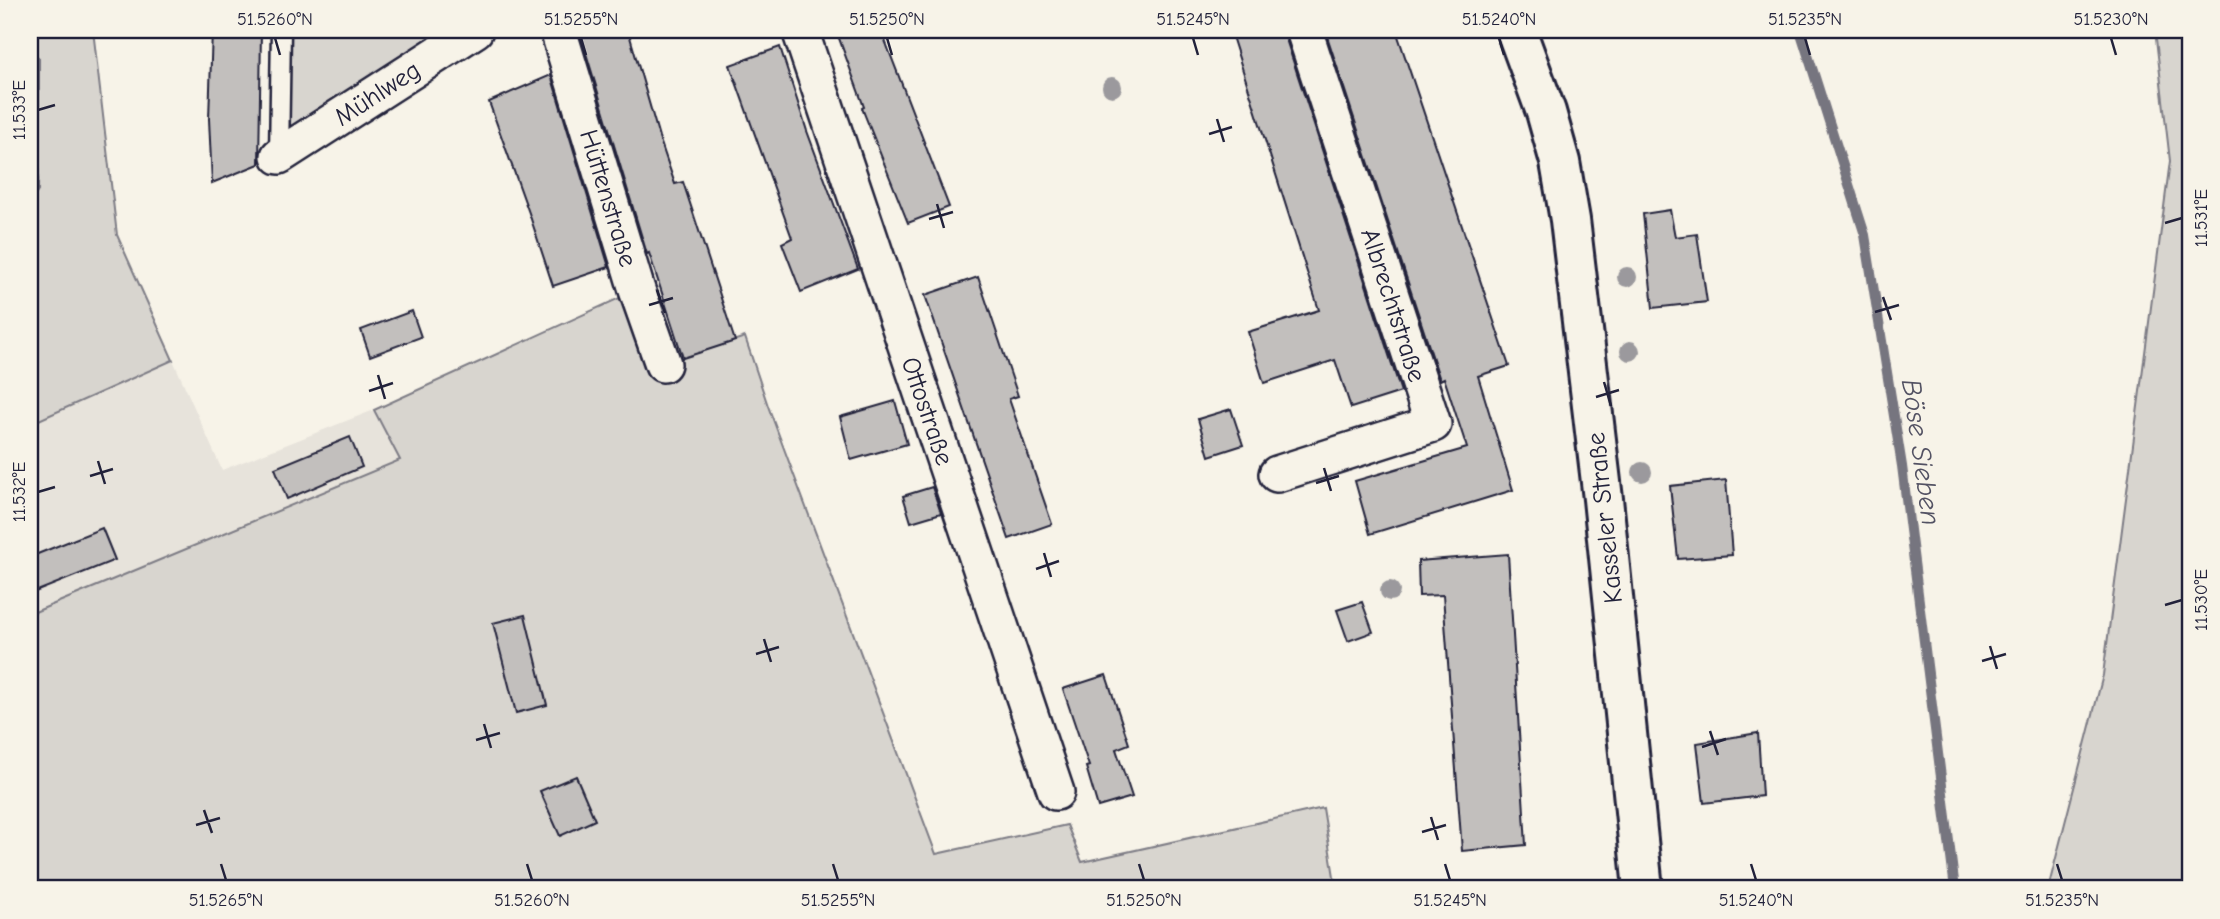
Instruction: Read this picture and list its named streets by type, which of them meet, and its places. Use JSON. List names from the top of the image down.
{
  "streets": {
    "main road": ["Kasseler Straße"],
    "street": [
      "Mühlweg",
      "Hüttenstraße",
      "Albrechtstraße",
      "Ottostraße"
    ]
  },
  "water": ["Böse Sieben"],
  "coordinates": [
    "51.5260°N",
    "51.5255°N",
    "51.5250°N",
    "51.5245°N",
    "51.5240°N",
    "51.5235°N",
    "51.5230°N",
    "11.533°E",
    "11.531°E",
    "11.532°E",
    "11.530°E",
    "51.5265°N"
  ]
}
